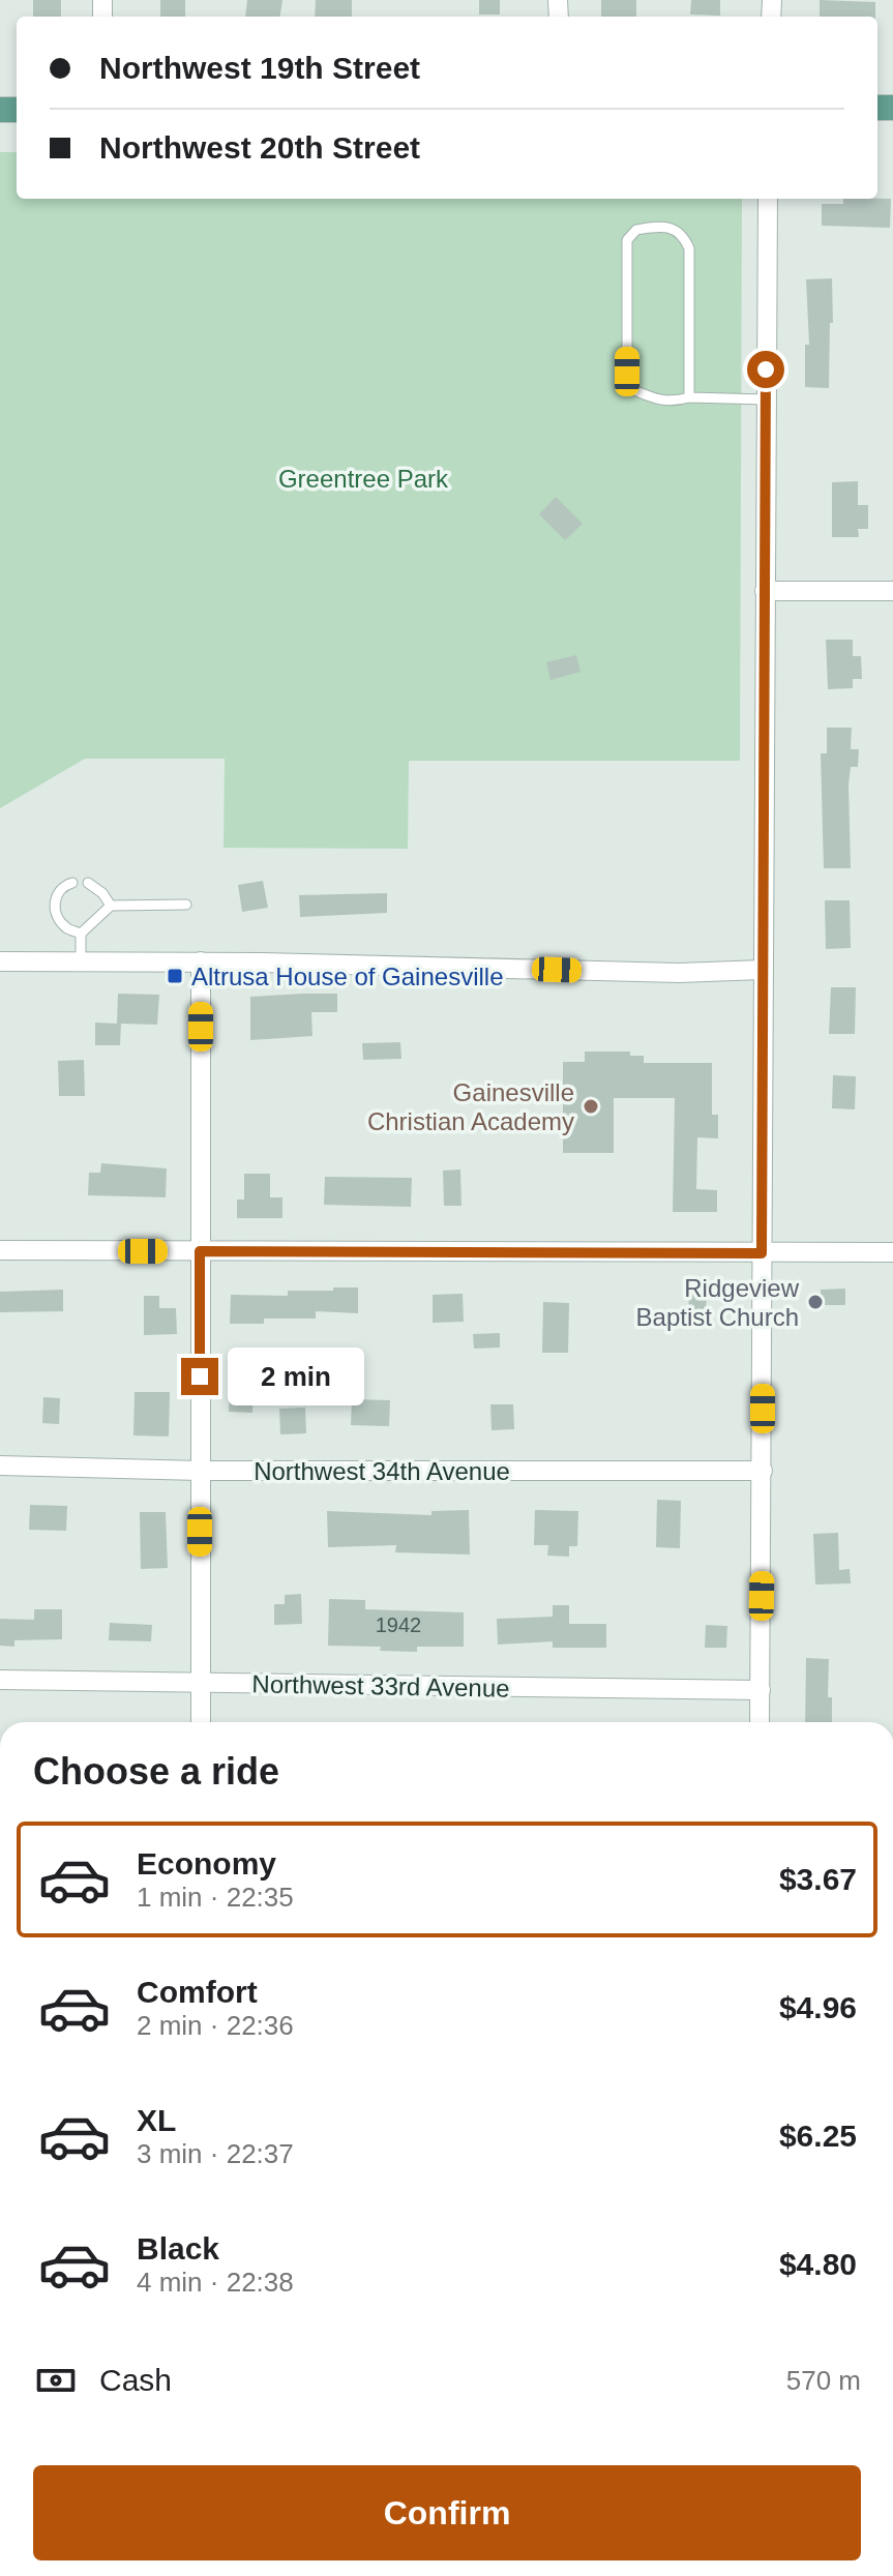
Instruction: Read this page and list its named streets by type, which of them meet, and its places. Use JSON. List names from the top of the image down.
{
  "streets": {
    "street": ["Northwest 34th Avenue", "Northwest 33rd Avenue"]
  },
  "parks": ["Greentree Park"],
  "places": {
    "transit": ["Altrusa House of Gainesville"],
    "other": ["Gainesville Christian Academy", "Ridgeview Baptist Church"]
  },
  "house_numbers": ["1942"],
  "page": {
    "banner": ["Northwest 19th Street", "Northwest 20th Street"],
    "bubble": "2 min",
    "heading": "Choose a ride",
    "list": [
      {
        "name": "Economy",
        "note": "1 min · 22:35",
        "value": "$3.67"
      },
      {
        "name": "Comfort",
        "note": "2 min · 22:36",
        "value": "$4.96"
      },
      {
        "name": "XL",
        "note": "3 min · 22:37",
        "value": "$6.25"
      },
      {
        "name": "Black",
        "note": "4 min · 22:38",
        "value": "$4.80"
      }
    ],
    "pay": ["Cash", "570 m"],
    "buttons": "Confirm"
  }
}
